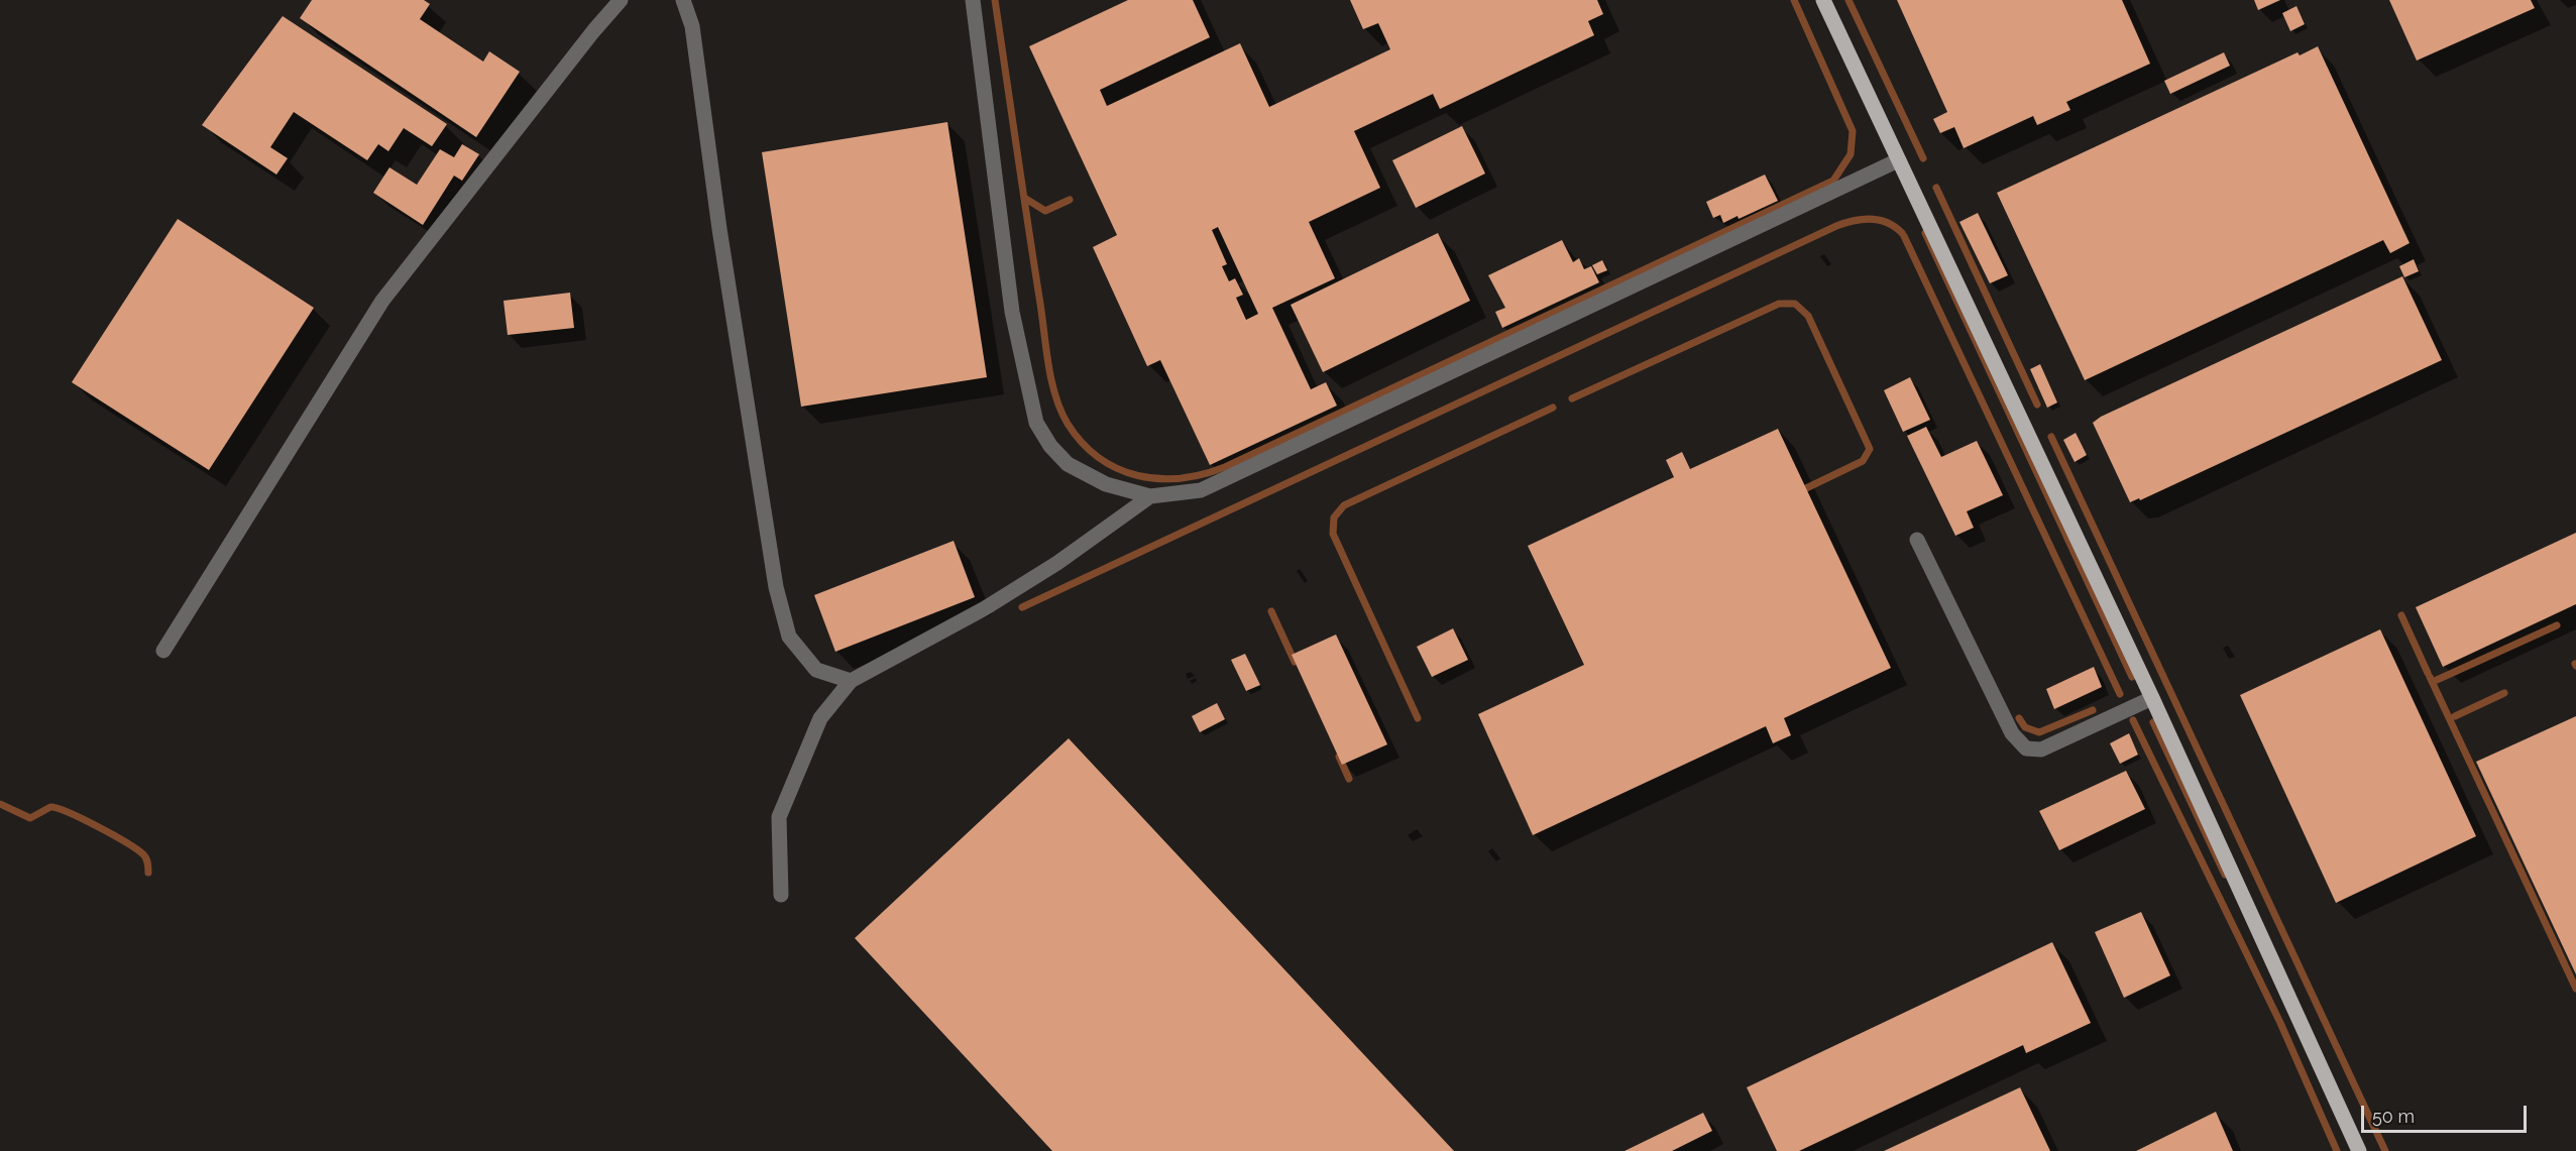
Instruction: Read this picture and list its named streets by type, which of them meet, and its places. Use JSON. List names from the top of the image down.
{
  "scale_bar": "50 m"
}
